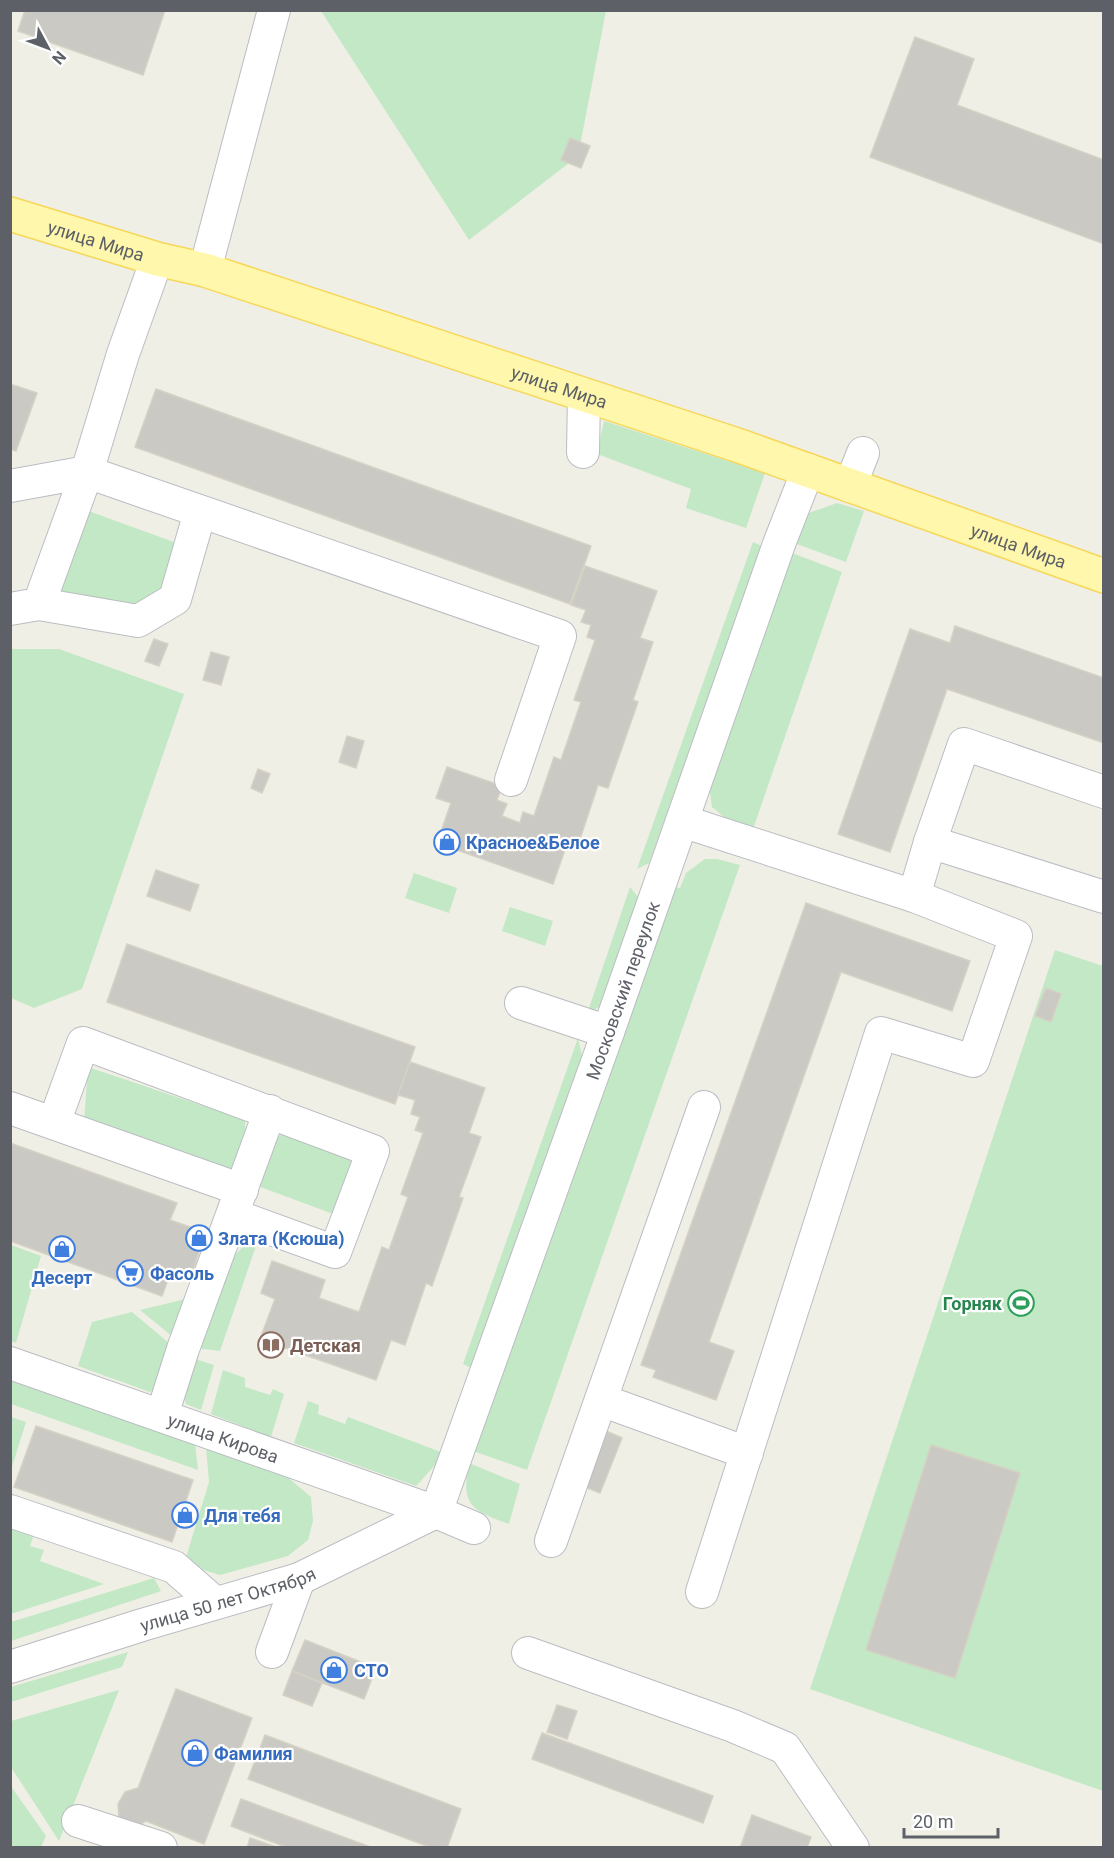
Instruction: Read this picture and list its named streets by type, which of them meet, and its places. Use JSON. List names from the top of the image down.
{
  "streets": {
    "main road": ["улица Мира"],
    "street": ["Московский переулок", "улица Кирова", "улица 50 лет Октября"]
  },
  "crossings": [
    ["улица Мира", "Московский переулок"],
    ["Московский переулок", "улица Кирова"],
    ["Московский переулок", "улица 50 лет Октября"],
    ["улица Кирова", "улица 50 лет Октября"]
  ],
  "places": {
    "shop": [
      "Красное&Белое",
      "Злата (Ксюша)",
      "Десерт",
      "Для тебя",
      "СТО",
      "Фамилия"
    ],
    "supermarket": ["Фасоль"],
    "sports": ["Горняк"],
    "library": ["Детская"]
  },
  "scale_bar": "20 m",
  "north": "bottom right"
}
